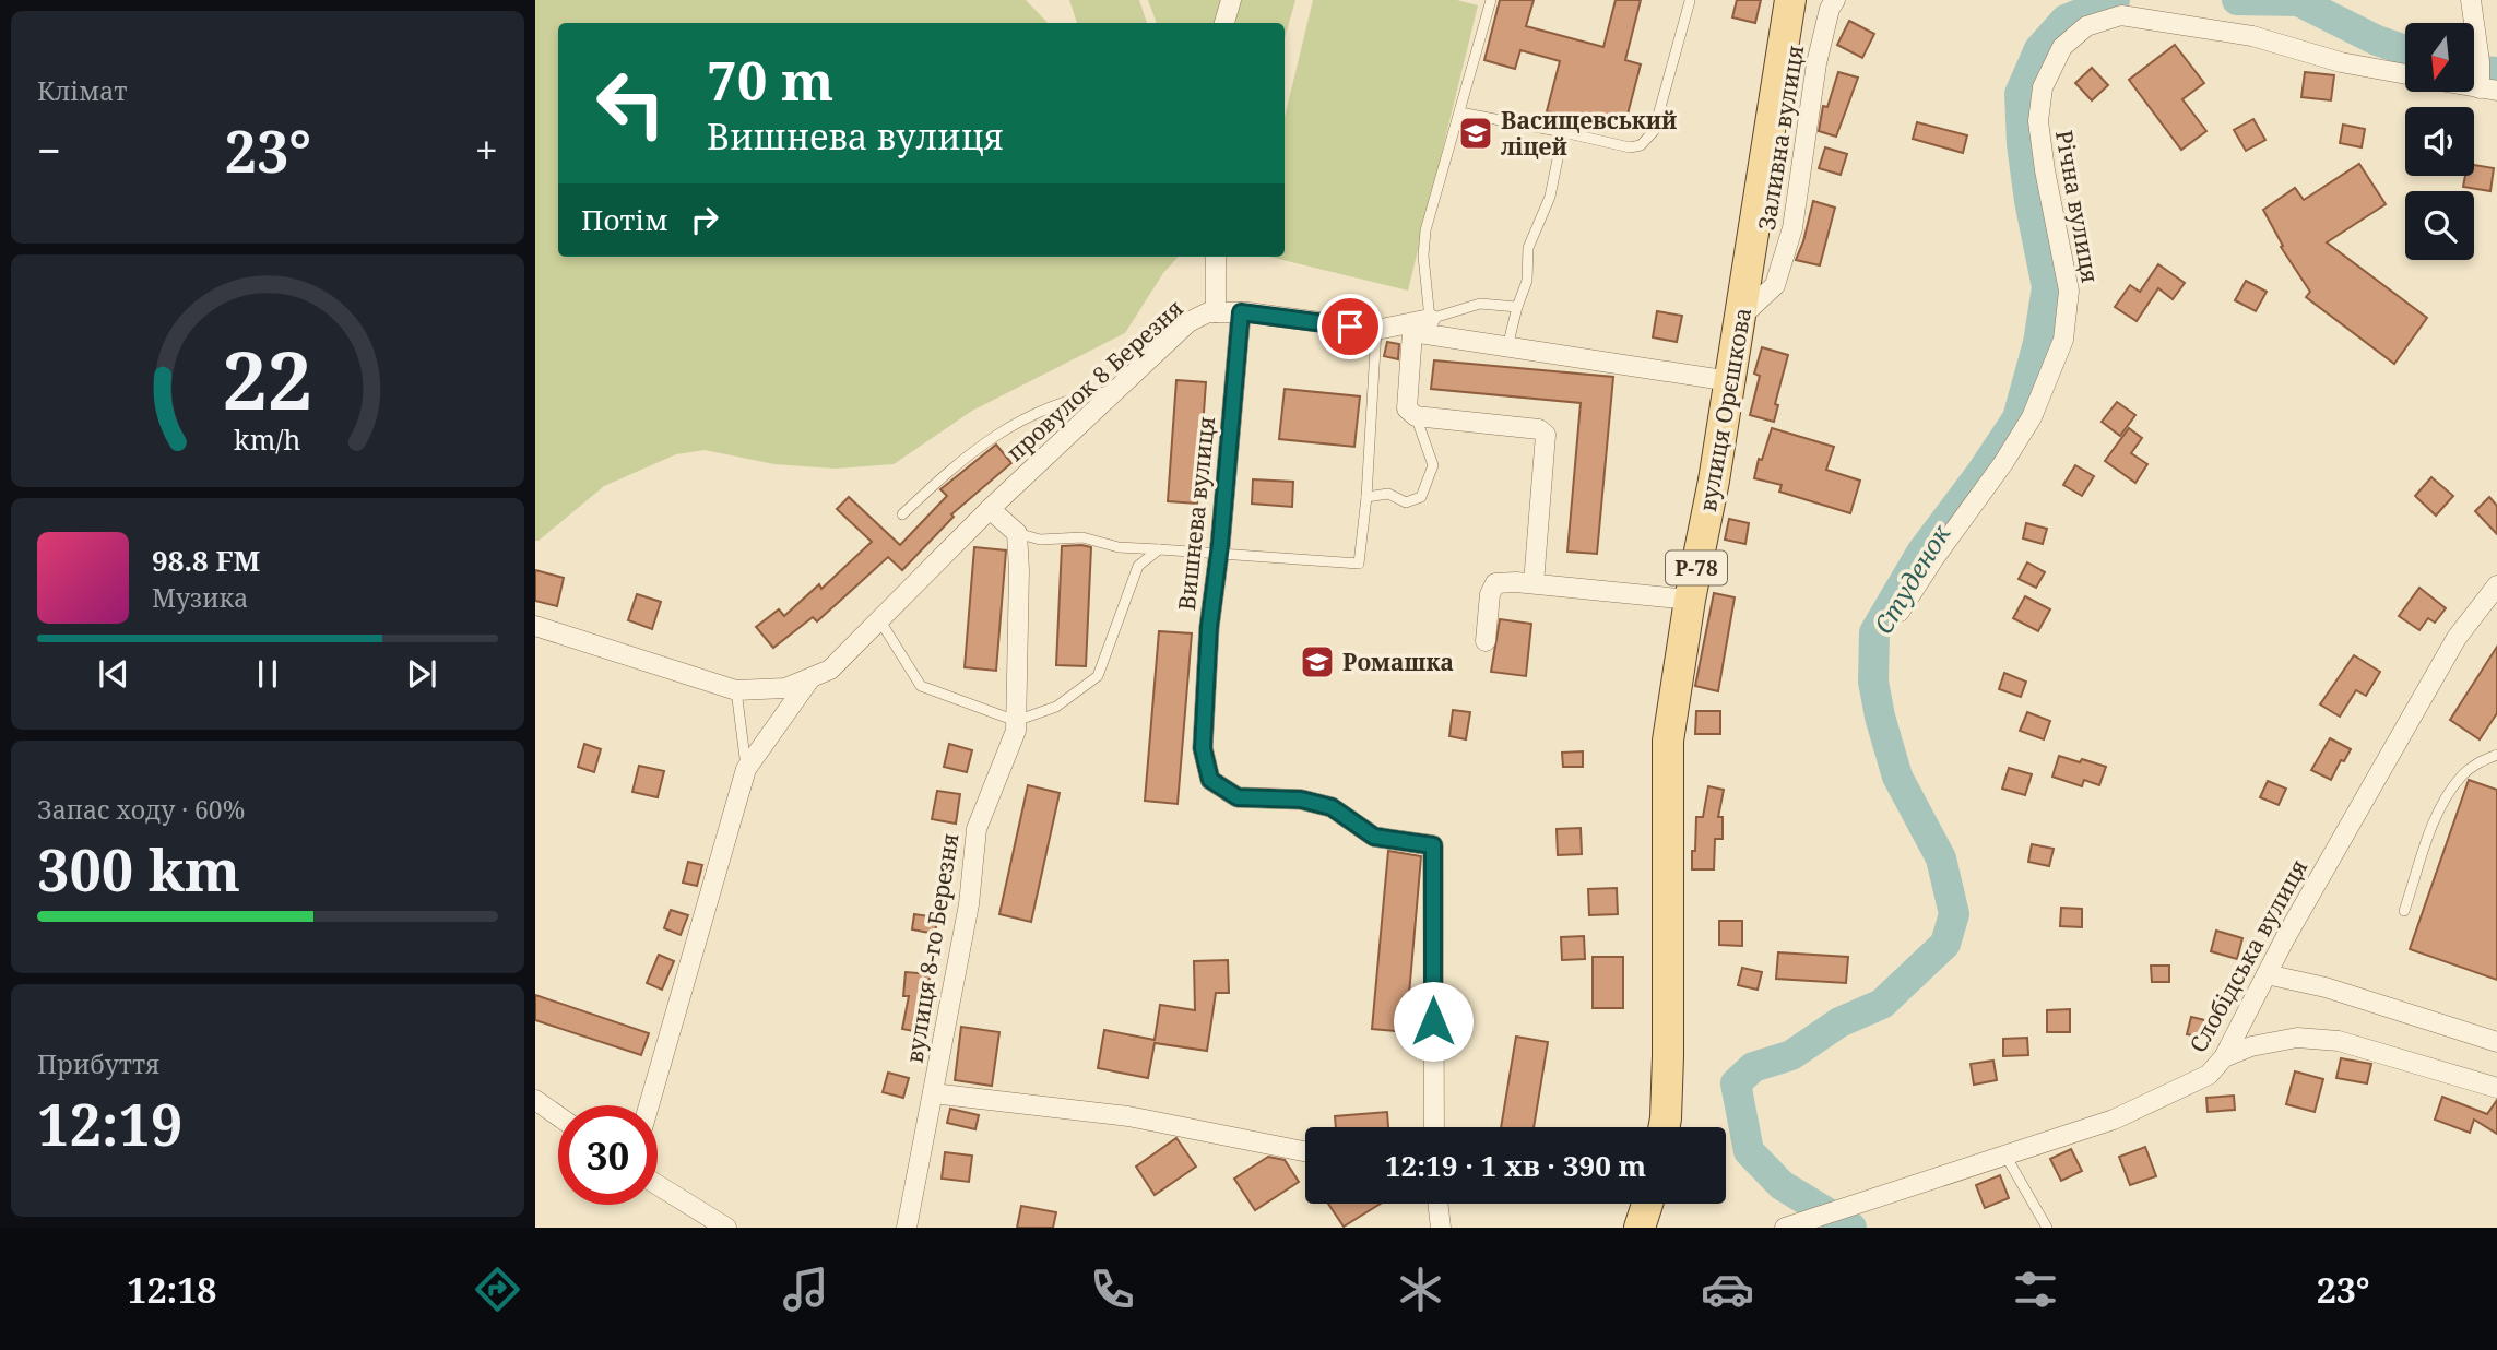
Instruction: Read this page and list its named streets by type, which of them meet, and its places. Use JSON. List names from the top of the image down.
{
  "streets": {
    "main road": ["вулиця Орєшкова", "Р-78"],
    "street": [
      "Заливна вулиця",
      "Річна вулиця",
      "провулок 8 Березня",
      "Вишнева вулиця",
      "вулиця 8-го Березня",
      "Слобідська вулиця"
    ]
  },
  "crossings": [
    ["Заливна вулиця", "вулиця Орєшкова"],
    ["провулок 8 Березня", "Вишнева вулиця"]
  ],
  "water": ["Студенок"],
  "places": {
    "school or university": ["Васищевський ліцей", "Ромашка"]
  },
  "north": "bottom",
  "page": {
    "tile": [
      "Клімат",
      ["Запас ходу · 60%", "300 km"],
      ["Прибуття", "12:19"]
    ],
    "turn": ["70 m", "Вишнева вулиця"],
    "heat": ["−", "23°", "+"],
    "then": "Потім",
    "song": ["98.8 FM", "Музика"],
    "limit": "30",
    "trip": "12:19 · 1 хв · 390 m",
    "tabs": ["12:18", "23°"],
    "gauge": ["22", "km/h"]
  }
}
